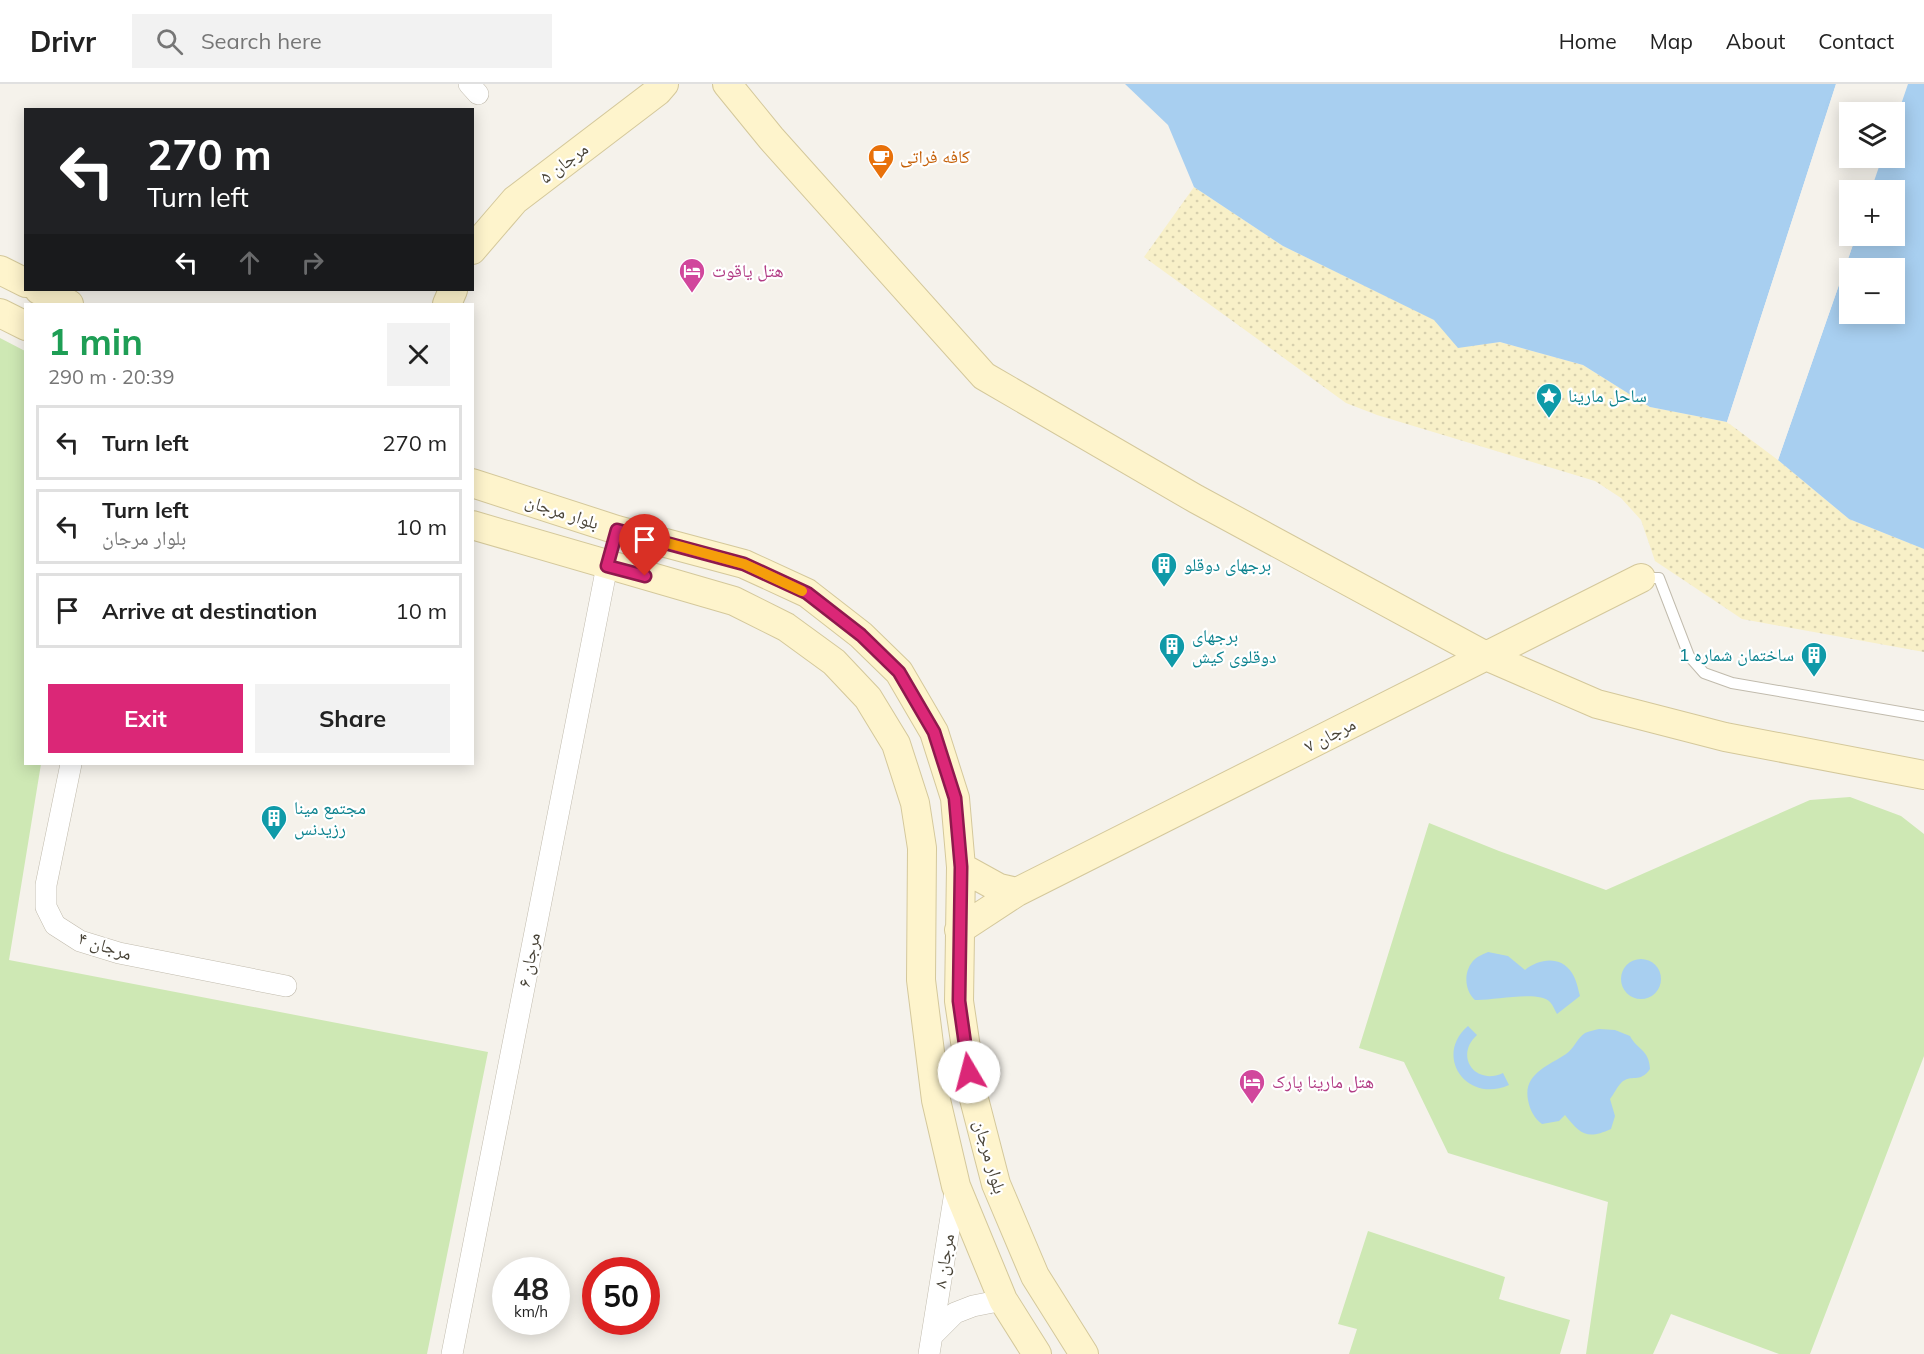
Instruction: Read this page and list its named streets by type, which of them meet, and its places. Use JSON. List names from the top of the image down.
{
  "streets": {
    "street": [
      "مرجان ۵",
      "بلوار مرجان",
      "مرجان ۷",
      "مرجان ۴",
      "مرجان ۶",
      "مرجان ۸"
    ]
  },
  "crossings": [
    ["بلوار مرجان", "مرجان ۷"],
    ["بلوار مرجان", "مرجان ۶"],
    ["بلوار مرجان", "مرجان ۸"]
  ],
  "places": {
    "cafe": ["کافه فراتی"],
    "hotel": ["هتل یاقوت", "هتل مارینا پارک"],
    "place": ["ساحل مارینا"],
    "building": [
      "برجهای دوقلو",
      "برجهای دوقلوی کیش",
      "ساختمان شماره 1",
      "مجتمع مینا رزیدنس"
    ]
  },
  "page": {
    "header": "Drivr",
    "search": "Search here",
    "nav": [
      "Home",
      "Map",
      "About",
      "Contact"
    ],
    "map_buttons": ["+", "−"],
    "turn": ["270 m", "Turn left"],
    "heading": ["1 min", "290 m · 20:39"],
    "list": [
      {
        "name": "Turn left",
        "value": "270 m"
      },
      {
        "name": "Turn left",
        "note": "بلوار مرجان",
        "value": "10 m"
      },
      {
        "name": "Arrive at destination",
        "value": "10 m"
      }
    ],
    "buttons": ["Exit", "Share"],
    "speed": "48 km/h",
    "limit": "50"
  }
}
